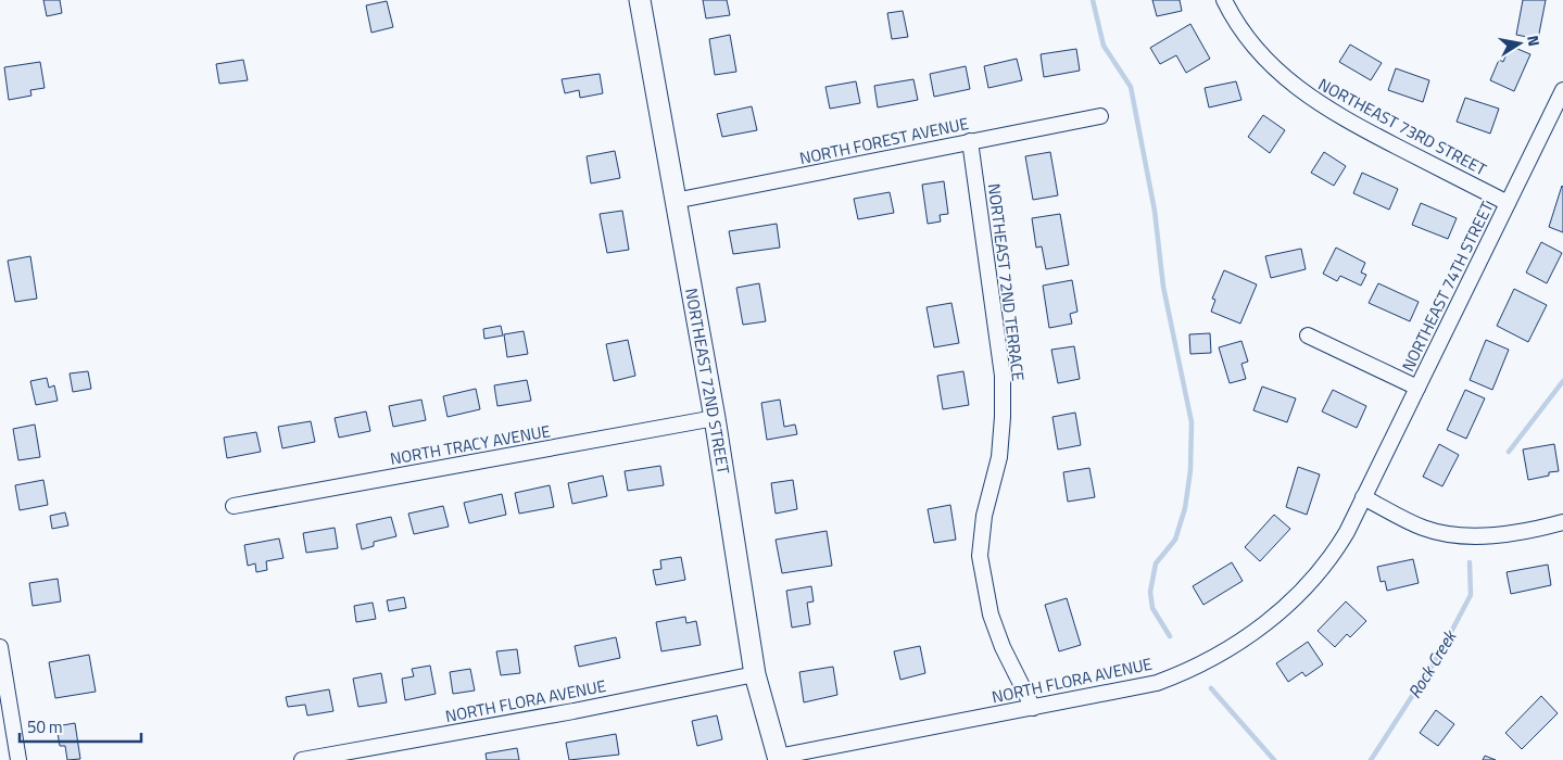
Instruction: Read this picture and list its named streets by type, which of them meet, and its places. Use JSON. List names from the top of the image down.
{
  "streets": {
    "main road": ["NORTHEAST 72ND STREET"],
    "street": [
      "NORTHEAST 73RD STREET",
      "NORTH FOREST AVENUE",
      "NORTHEAST 72ND TERRACE",
      "NORTHEAST 74TH STREET",
      "NORTH TRACY AVENUE",
      "NORTH FLORA AVENUE"
    ]
  },
  "crossings": [
    ["NORTHEAST 73RD STREET", "NORTHEAST 74TH STREET"],
    ["NORTH FOREST AVENUE", "NORTHEAST 72ND TERRACE"],
    ["NORTH FOREST AVENUE", "NORTHEAST 72ND STREET"],
    ["NORTHEAST 72ND TERRACE", "NORTH FLORA AVENUE"],
    ["NORTHEAST 74TH STREET", "NORTH FLORA AVENUE"],
    ["NORTHEAST 72ND STREET", "NORTH TRACY AVENUE"],
    ["NORTHEAST 72ND STREET", "NORTH FLORA AVENUE"]
  ],
  "water": ["Rock Creek"],
  "scale_bar": "50 m",
  "north": "right"
}
